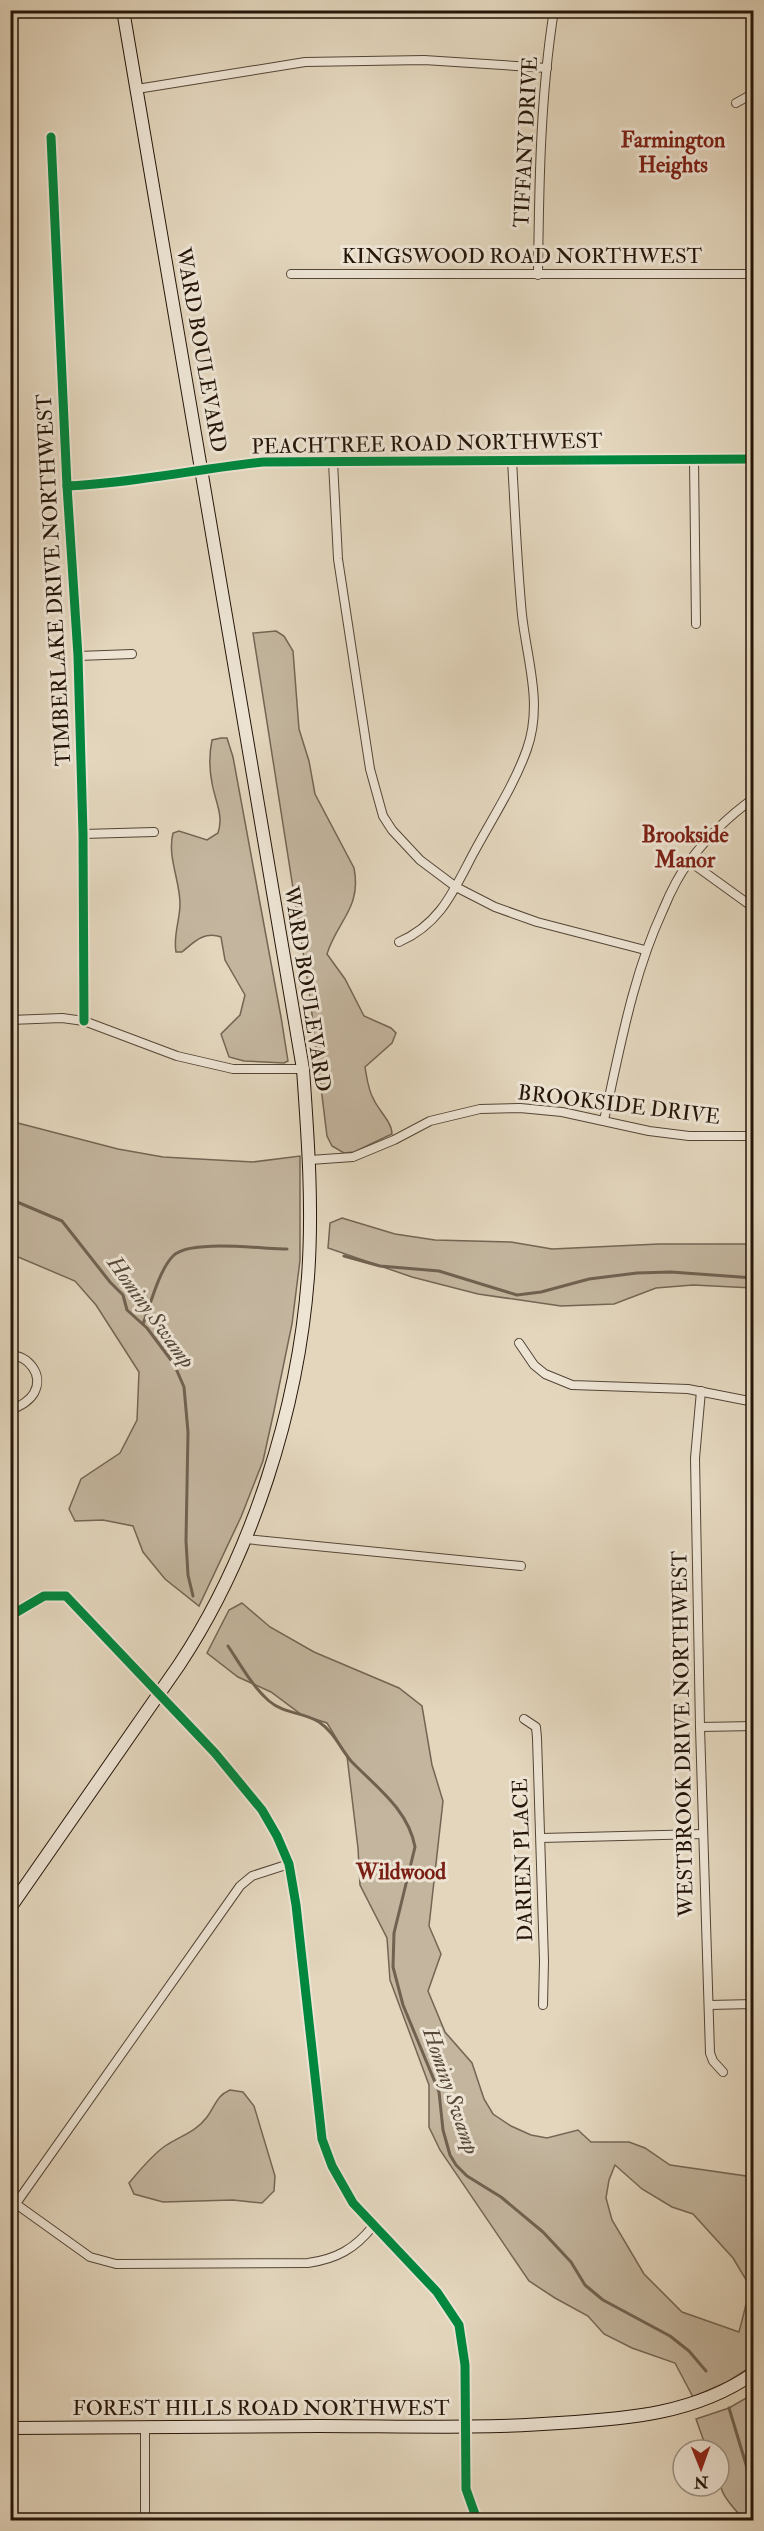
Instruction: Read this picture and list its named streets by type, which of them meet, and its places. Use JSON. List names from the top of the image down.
{
  "streets": {
    "main road": ["WARD BOULEVARD", "FOREST HILLS ROAD NORTHWEST"],
    "street": [
      "TIFFANY DRIVE",
      "KINGSWOOD ROAD NORTHWEST",
      "PEACHTREE ROAD NORTHWEST",
      "TIMBERLAKE DRIVE NORTHWEST",
      "BROOKSIDE DRIVE",
      "WESTBROOK DRIVE NORTHWEST",
      "DARIEN PLACE"
    ]
  },
  "crossings": [
    ["TIFFANY DRIVE", "KINGSWOOD ROAD NORTHWEST"],
    ["WARD BOULEVARD", "PEACHTREE ROAD NORTHWEST"],
    ["WARD BOULEVARD", "BROOKSIDE DRIVE"],
    ["PEACHTREE ROAD NORTHWEST", "TIMBERLAKE DRIVE NORTHWEST"]
  ],
  "districts": ["Farmington Heights", "Brookside Manor", "Wildwood"],
  "water": ["Hominy Swamp"],
  "north": "bottom"
}
